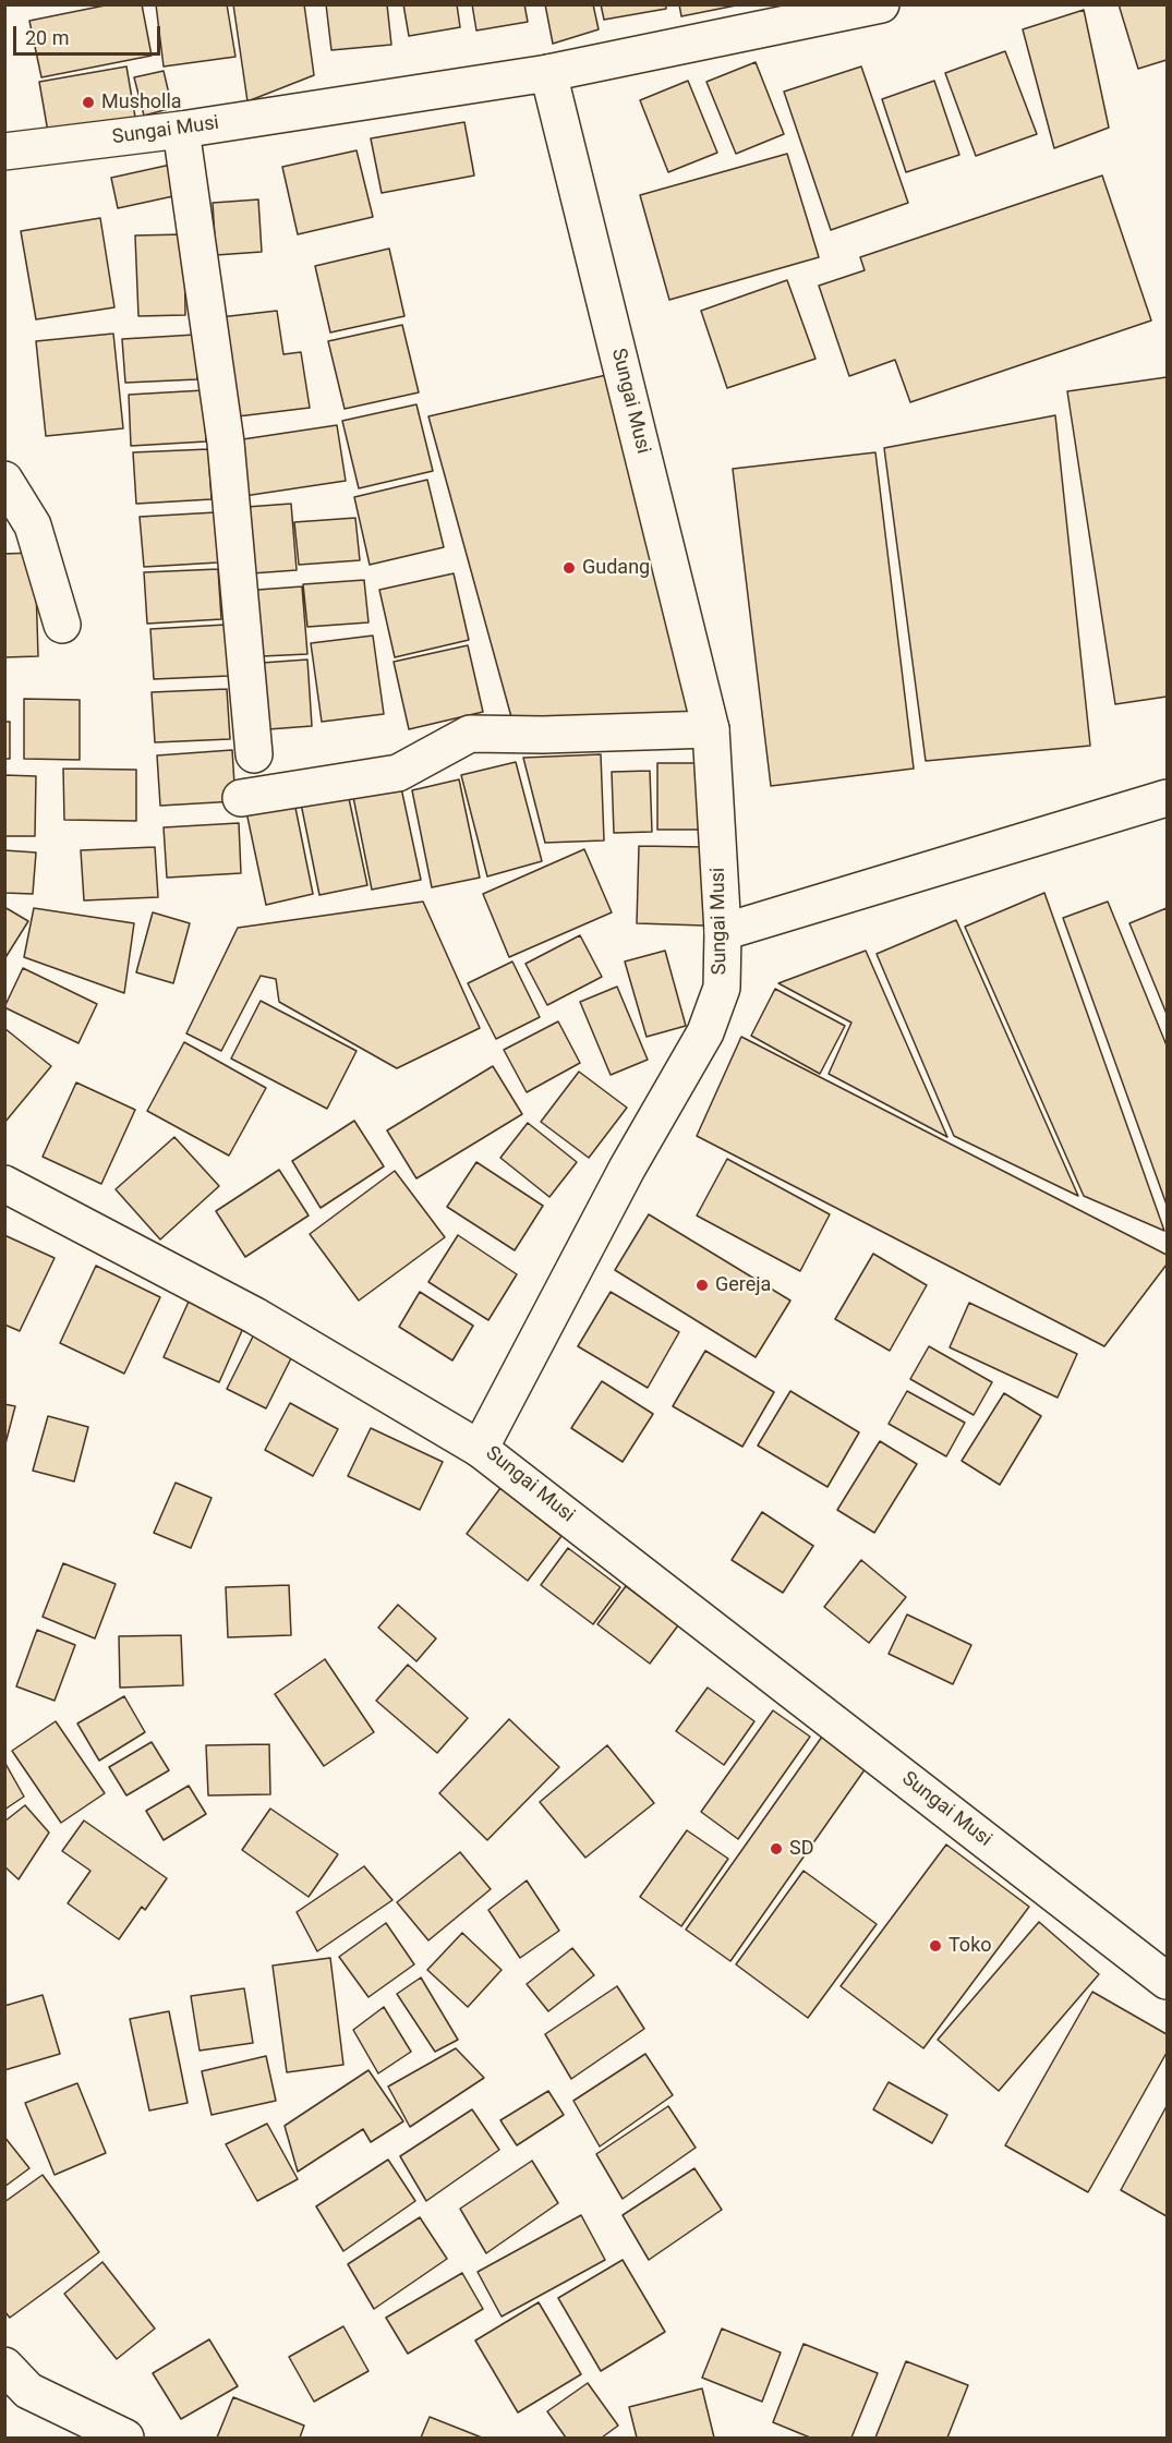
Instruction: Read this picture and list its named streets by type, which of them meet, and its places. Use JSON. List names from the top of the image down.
{
  "streets": {
    "street": ["Sungai Musi"]
  },
  "places": [
    "Musholla",
    "Gudang",
    "Gereja",
    "SD",
    "Toko"
  ],
  "scale_bar": "20 m"
}
